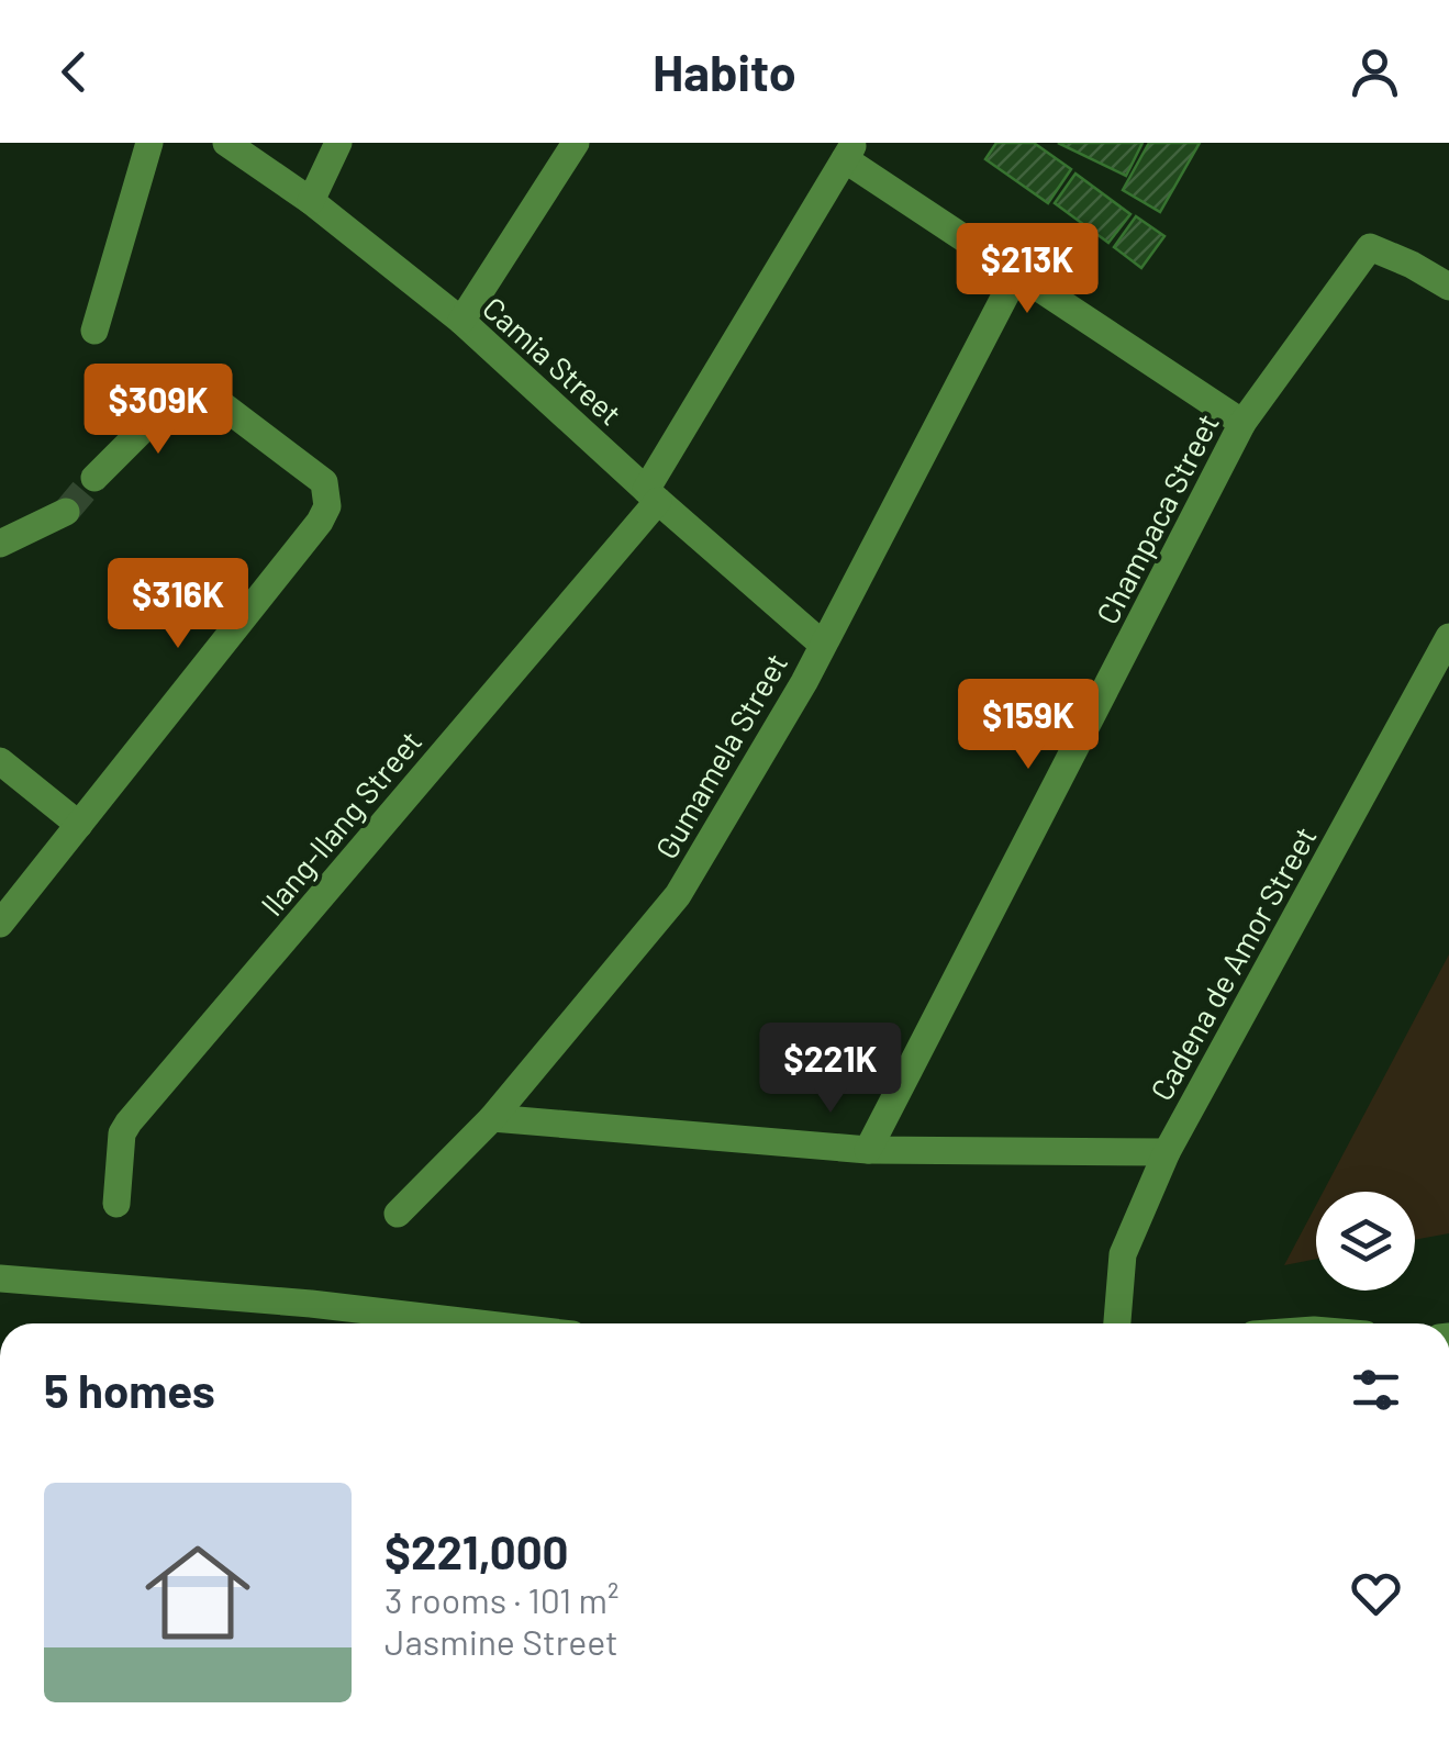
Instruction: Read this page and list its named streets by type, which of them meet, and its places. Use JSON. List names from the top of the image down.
{
  "streets": {
    "street": [
      "Camia Street",
      "Champaca Street",
      "Gumamela Street",
      "Ilang-Ilang Street",
      "Cadena de Amor Street"
    ]
  },
  "crossings": [
    ["Camia Street", "Gumamela Street"],
    ["Camia Street", "Ilang-Ilang Street"]
  ],
  "page": {
    "header": "Habito",
    "price": [
      "$213K",
      "$309K",
      "$316K",
      "$159K",
      "$221K"
    ],
    "heading": "5 homes",
    "list": [
      {
        "name": "$221,000",
        "note": "3 rooms · 101 m² · Jasmine Street"
      }
    ]
  }
}
